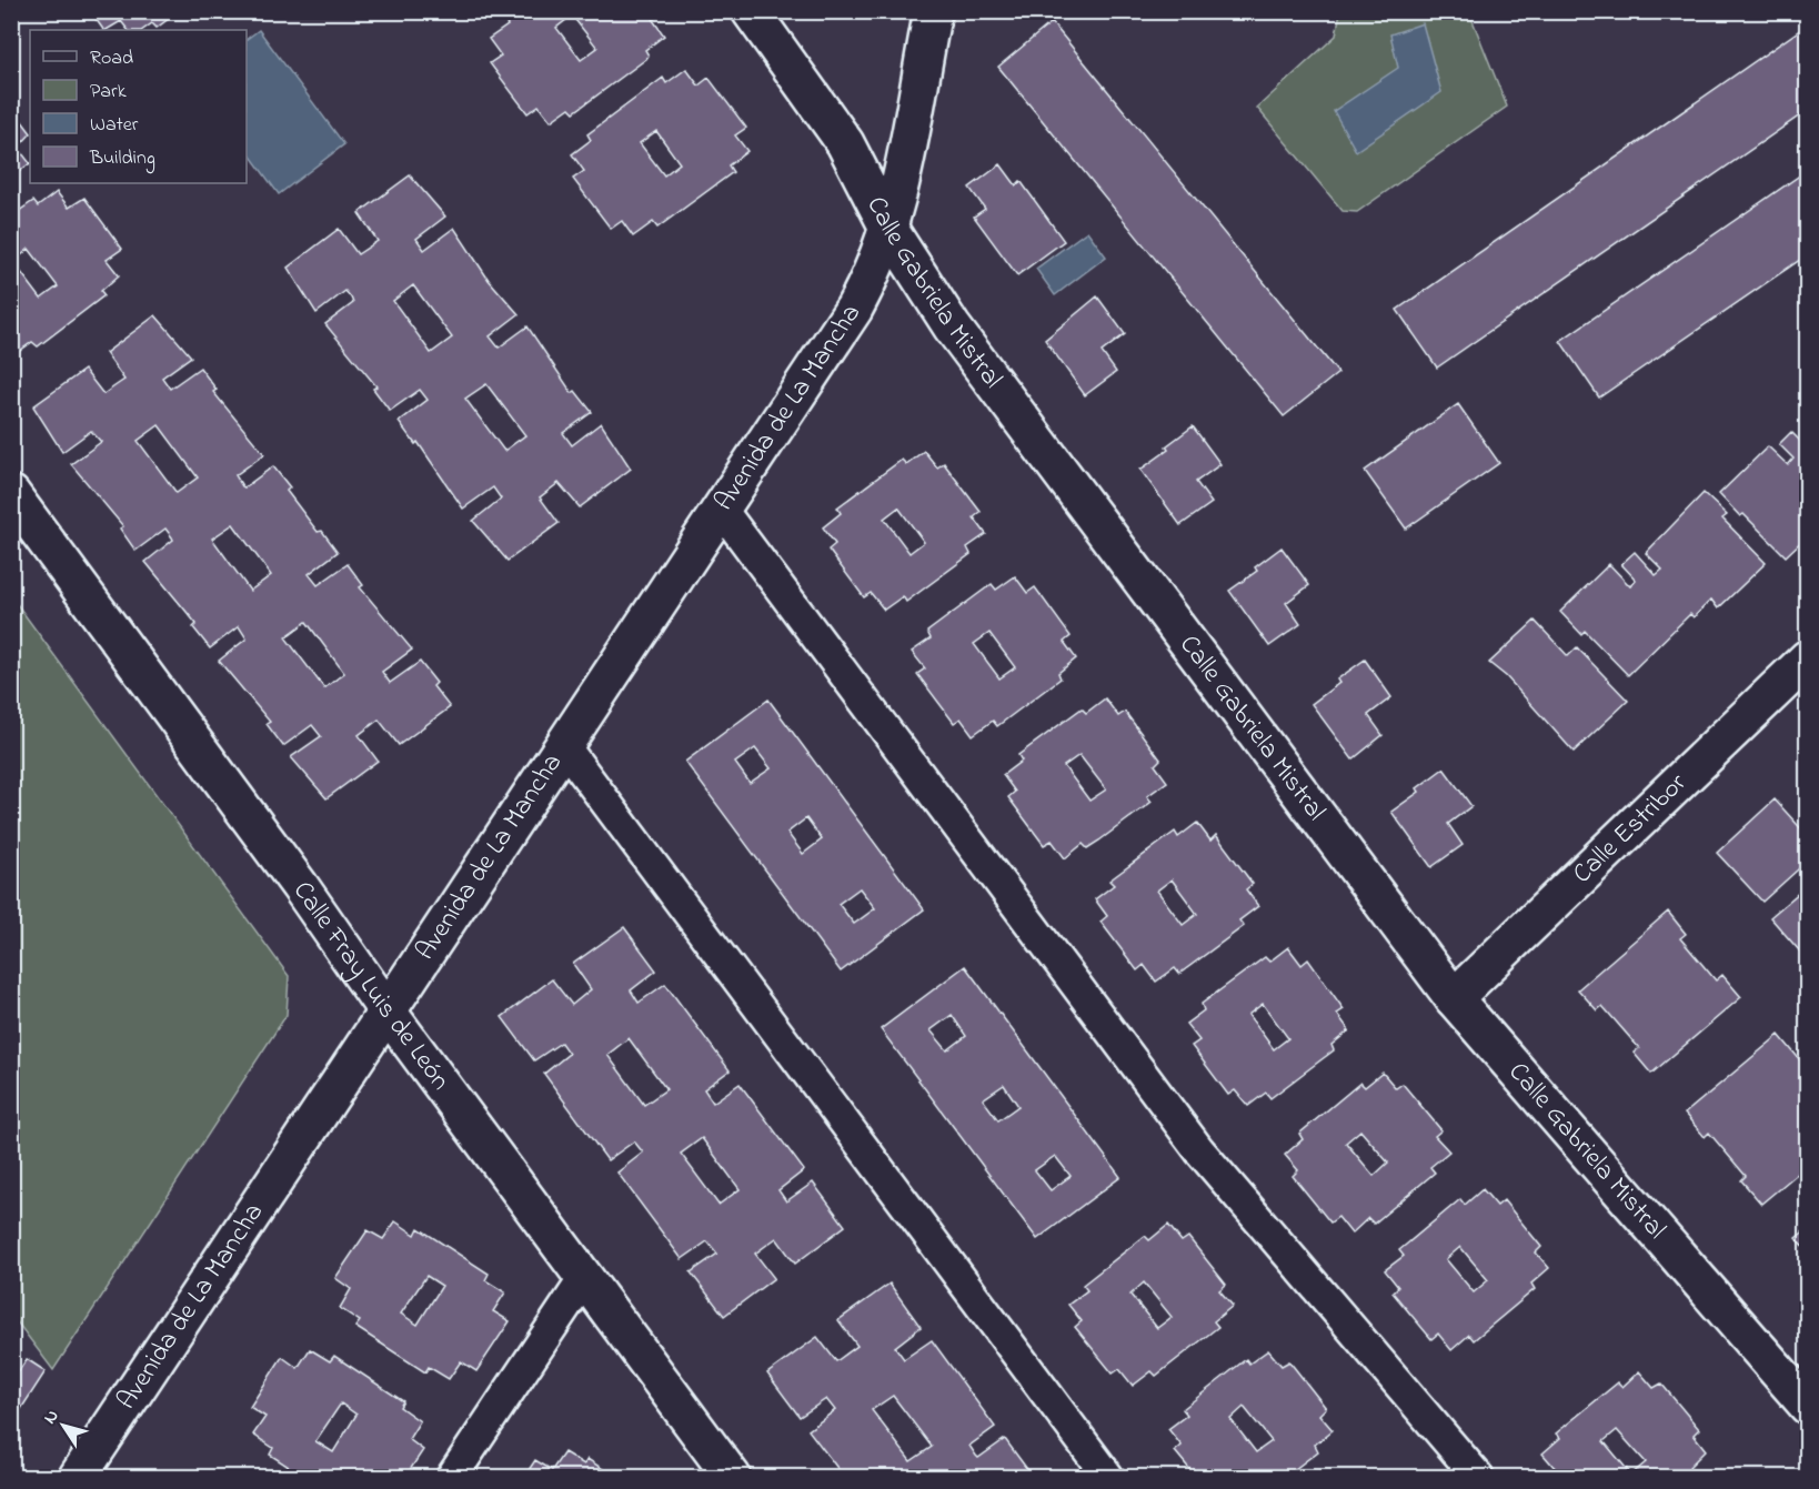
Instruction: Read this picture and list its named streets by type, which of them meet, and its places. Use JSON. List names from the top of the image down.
{
  "streets": {
    "street": [
      "Calle Gabriela Mistral",
      "Avenida de La Mancha",
      "Calle Estribor",
      "Calle Fray Luis de León"
    ]
  },
  "crossings": [
    ["Calle Gabriela Mistral", "Avenida de La Mancha"],
    ["Calle Gabriela Mistral", "Calle Estribor"],
    ["Avenida de La Mancha", "Calle Fray Luis de León"]
  ],
  "legend": [
    "Road",
    "Park",
    "Water",
    "Building"
  ],
  "north": "top left"
}
